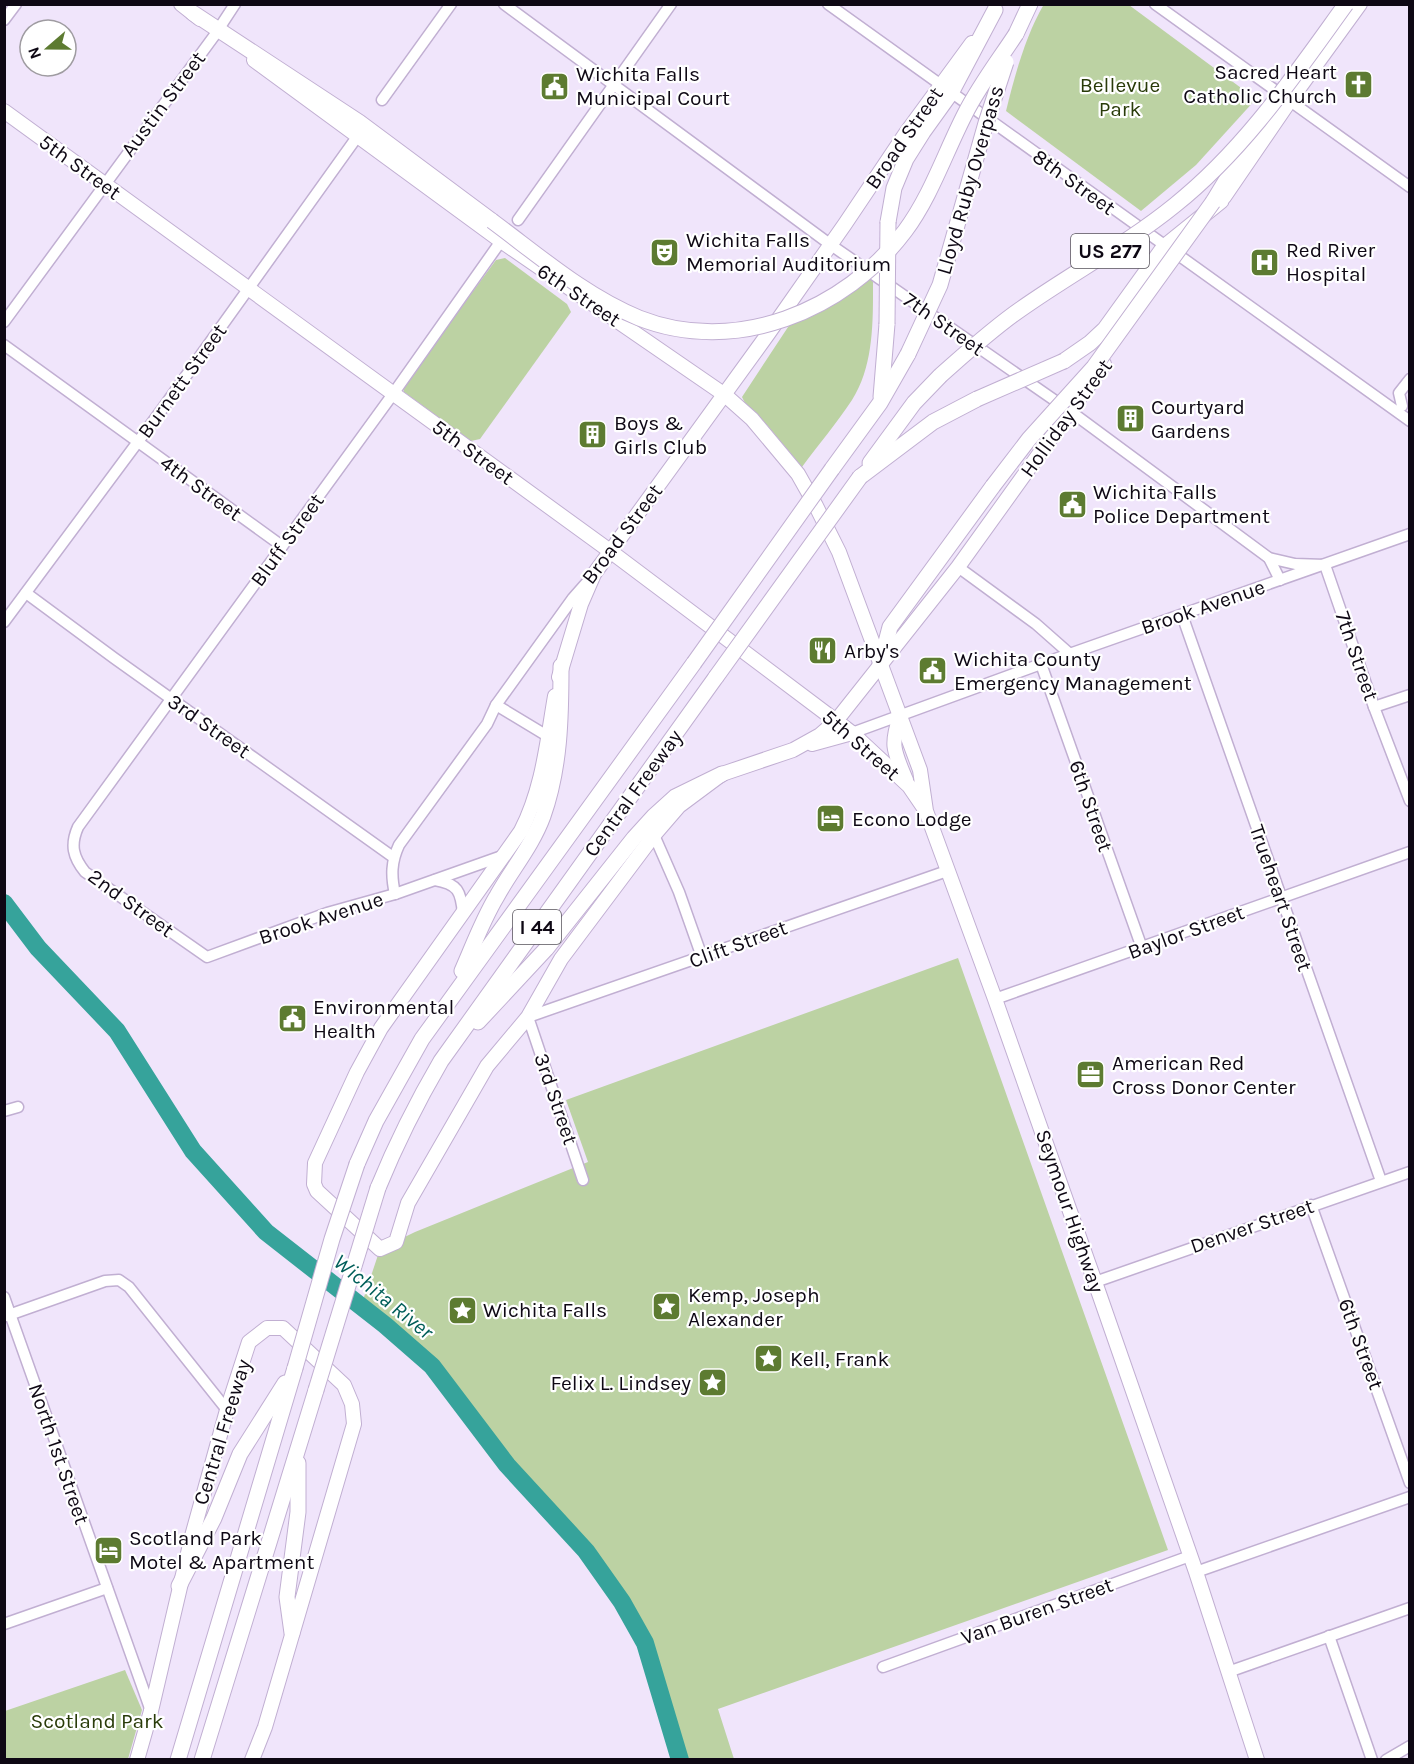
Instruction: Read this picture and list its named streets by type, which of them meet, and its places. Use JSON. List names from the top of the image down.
{
  "streets": {
    "highway": [
      "Lloyd Ruby Overpass",
      "US 277",
      "Central Freeway",
      "I 44"
    ],
    "main road": [
      "Broad Street",
      "5th Street",
      "6th Street",
      "Holliday Street",
      "Brook Avenue",
      "Seymour Highway"
    ],
    "street": [
      "Austin Street",
      "8th Street",
      "7th Street",
      "Burnett Street",
      "4th Street",
      "Bluff Street",
      "3rd Street",
      "Trueheart Street",
      "2nd Street",
      "Baylor Street",
      "Clift Street",
      "Denver Street",
      "North 1st Street",
      "Van Buren Street"
    ]
  },
  "crossings": [
    ["Austin Street", "5th Street"],
    ["Austin Street", "6th Street"],
    ["Broad Street", "5th Street"],
    ["Broad Street", "8th Street"],
    ["Broad Street", "6th Street"],
    ["Broad Street", "7th Street"],
    ["Broad Street", "3rd Street"],
    ["Broad Street", "Central Freeway"],
    ["5th Street", "Burnett Street"],
    ["5th Street", "Holliday Street"],
    ["5th Street", "Bluff Street"],
    ["5th Street", "Brook Avenue"],
    ["5th Street", "Seymour Highway"],
    ["Lloyd Ruby Overpass", "Central Freeway"],
    ["8th Street", "Holliday Street"],
    ["US 277", "Central Freeway"],
    ["6th Street", "Burnett Street"],
    ["6th Street", "Holliday Street"],
    ["6th Street", "Bluff Street"],
    ["6th Street", "Brook Avenue"],
    ["6th Street", "Baylor Street"],
    ["6th Street", "Seymour Highway"],
    ["6th Street", "Denver Street"],
    ["7th Street", "Holliday Street"],
    ["7th Street", "Brook Avenue"],
    ["Burnett Street", "4th Street"],
    ["Burnett Street", "3rd Street"],
    ["Holliday Street", "Brook Avenue"],
    ["Holliday Street", "Central Freeway"],
    ["Holliday Street", "Seymour Highway"],
    ["4th Street", "Bluff Street"],
    ["Bluff Street", "3rd Street"],
    ["Bluff Street", "2nd Street"],
    ["Brook Avenue", "Central Freeway"],
    ["Brook Avenue", "Trueheart Street"],
    ["Brook Avenue", "2nd Street"],
    ["Brook Avenue", "Seymour Highway"],
    ["3rd Street", "Central Freeway"],
    ["3rd Street", "Clift Street"],
    ["Central Freeway", "Clift Street"],
    ["Central Freeway", "North 1st Street"],
    ["Trueheart Street", "Baylor Street"],
    ["Trueheart Street", "Denver Street"],
    ["Baylor Street", "Seymour Highway"],
    ["Clift Street", "Seymour Highway"],
    ["Seymour Highway", "Denver Street"],
    ["Seymour Highway", "Van Buren Street"]
  ],
  "water": ["Wichita River"],
  "parks": ["Bellevue Park", "Scotland Park"],
  "places": {
    "church": ["Sacred Heart Catholic Church"],
    "public building": [
      "Wichita Falls Municipal Court",
      "Wichita Falls Police Department",
      "Wichita County Emergency Management",
      "Environmental Health"
    ],
    "theatre": ["Wichita Falls Memorial Auditorium"],
    "hospital": ["Red River Hospital"],
    "building": ["Courtyard Gardens", "Boys & Girls Club"],
    "restaurant": ["Arby's"],
    "hotel": ["Econo Lodge", "Scotland Park Motel & Apartment"],
    "office": ["American Red Cross Donor Center"],
    "place": [
      "Kemp, Joseph Alexander",
      "Wichita Falls",
      "Kell, Frank",
      "Felix L. Lindsey"
    ]
  },
  "north": "left"
}
